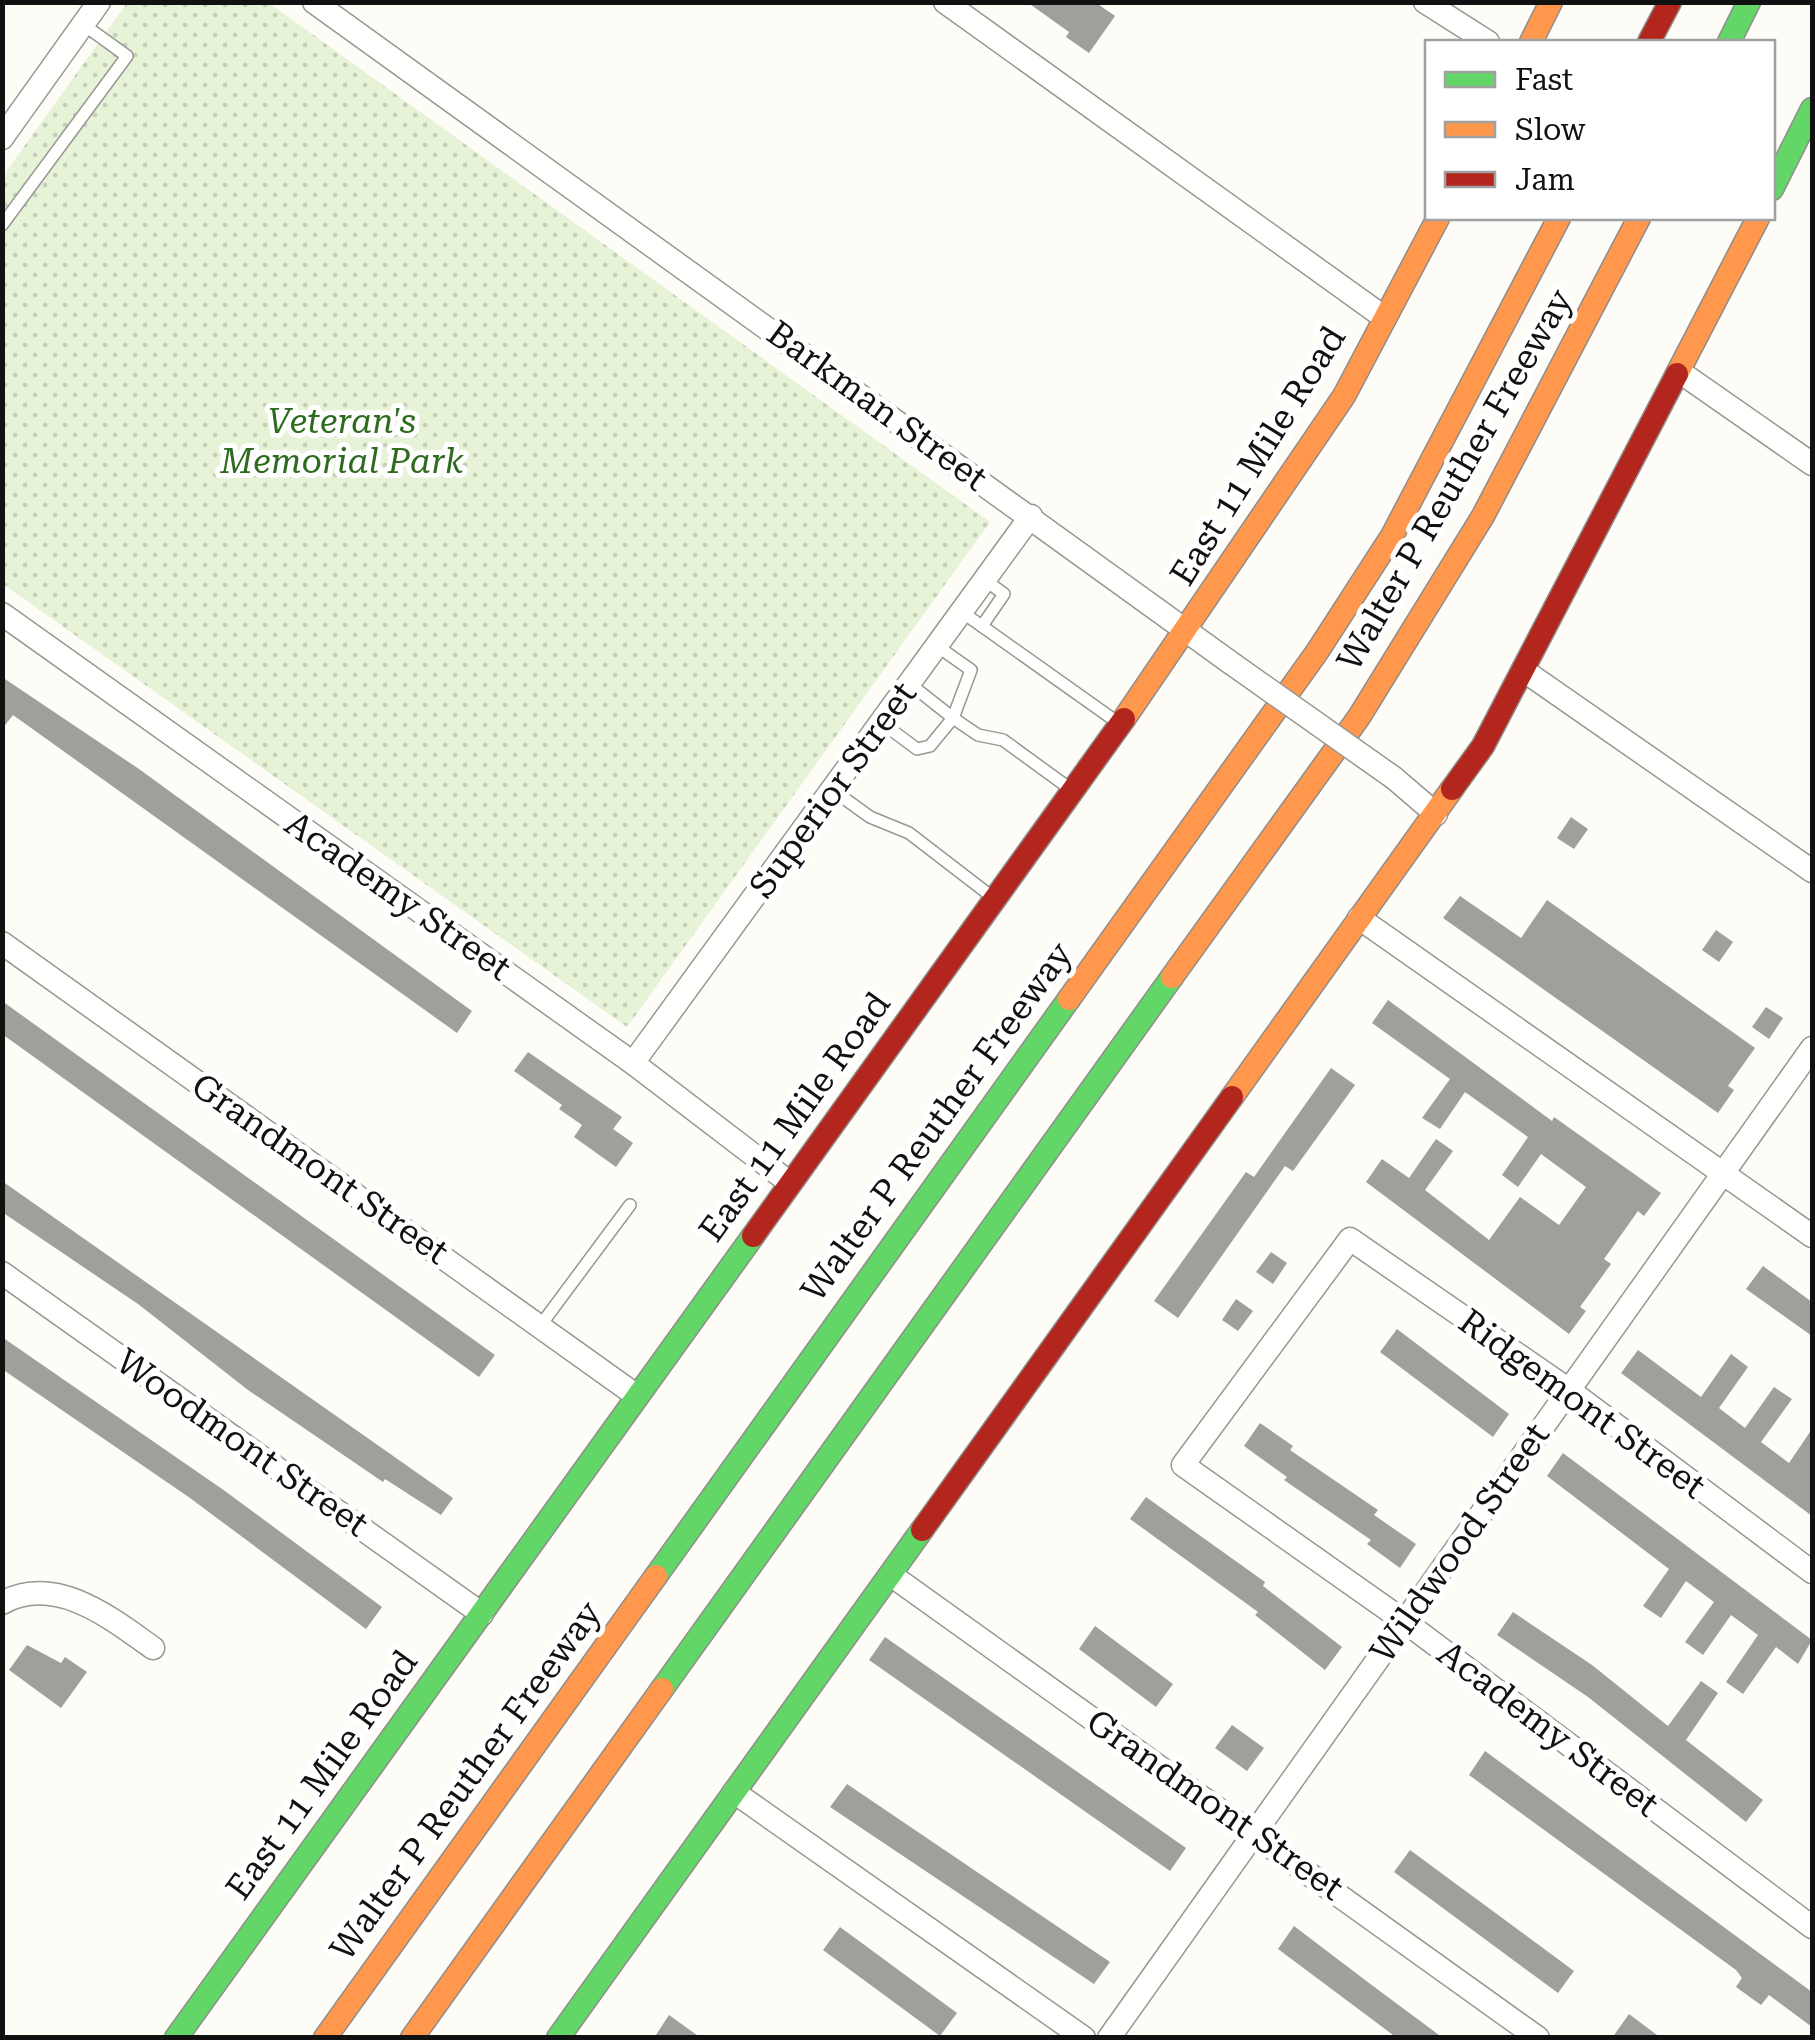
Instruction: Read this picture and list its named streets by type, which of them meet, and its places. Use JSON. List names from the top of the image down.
{
  "streets": {
    "main road": ["East 11 Mile Road", "Walter P Reuther Freeway"],
    "street": [
      "Barkman Street",
      "Superior Street",
      "Academy Street",
      "Grandmont Street",
      "Ridgemont Street",
      "Woodmont Street",
      "Wildwood Street"
    ]
  },
  "crossings": [
    ["Barkman Street", "East 11 Mile Road"],
    ["Barkman Street", "Superior Street"],
    ["East 11 Mile Road", "Academy Street"],
    ["East 11 Mile Road", "Grandmont Street"],
    ["East 11 Mile Road", "Woodmont Street"],
    ["Superior Street", "Academy Street"],
    ["Academy Street", "Ridgemont Street"],
    ["Academy Street", "Wildwood Street"],
    ["Grandmont Street", "Wildwood Street"],
    ["Ridgemont Street", "Wildwood Street"]
  ],
  "parks": ["Veteran's Memorial Park"],
  "legend": ["Fast", "Slow", "Jam"]
}
